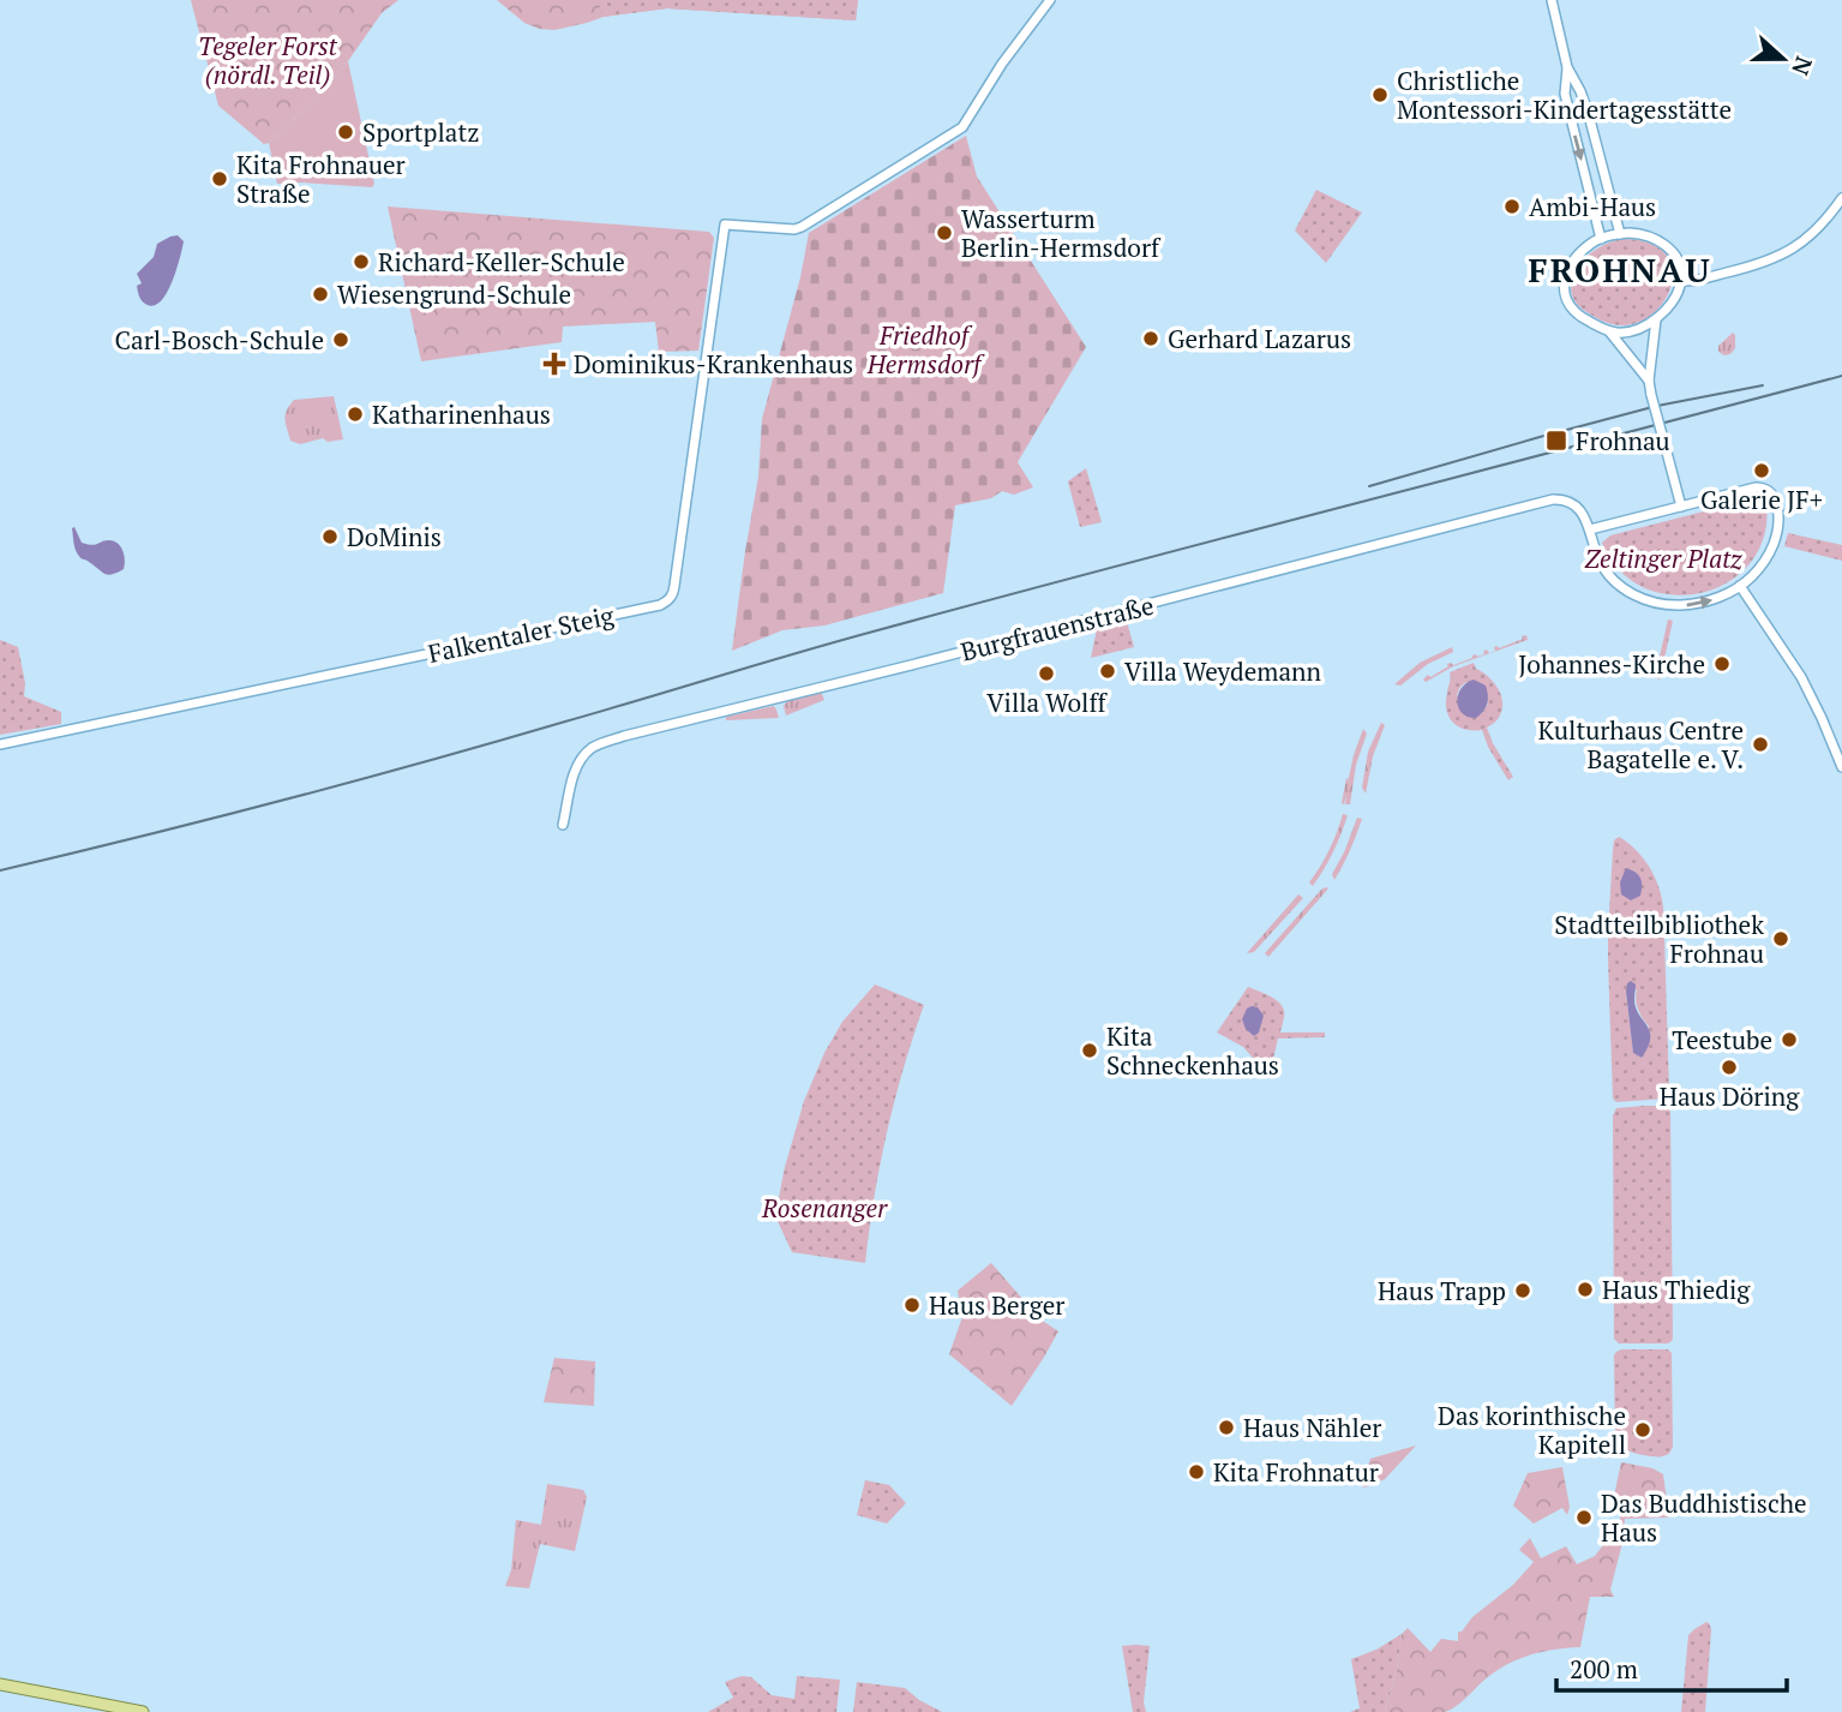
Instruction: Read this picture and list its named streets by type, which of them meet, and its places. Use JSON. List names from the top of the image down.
{
  "streets": {
    "street": ["Burgfrauenstraße", "Falkentaler Steig"]
  },
  "districts": ["FROHNAU"],
  "parks": [
    "Tegeler Forst (nördl. Teil)",
    "Friedhof Hermsdorf",
    "Zeltinger Platz",
    "Rosenanger"
  ],
  "places": {
    "other": [
      "Christliche Montessori-Kindertagesstätte",
      "Sportplatz",
      "Kita Frohnauer Straße",
      "Ambi-Haus",
      "Wasserturm Berlin-Hermsdorf",
      "Richard-Keller-Schule",
      "Wiesengrund-Schule",
      "Gerhard Lazarus",
      "Carl-Bosch-Schule",
      "Katharinenhaus",
      "Galerie JF+",
      "DoMinis",
      "Johannes-Kirche",
      "Villa Weydemann",
      "Villa Wolff",
      "Kulturhaus Centre Bagatelle e. V.",
      "Stadtteilbibliothek Frohnau",
      "Teestube",
      "Kita Schneckenhaus",
      "Haus Döring",
      "Haus Thiedig",
      "Haus Trapp",
      "Haus Berger",
      "Haus Nähler",
      "Das korinthische Kapitell",
      "Kita Frohnatur",
      "Das Buddhistische Haus"
    ],
    "health": ["Dominikus-Krankenhaus"],
    "transit": ["Frohnau"]
  },
  "scale_bar": "200 m",
  "north": "right"
}
